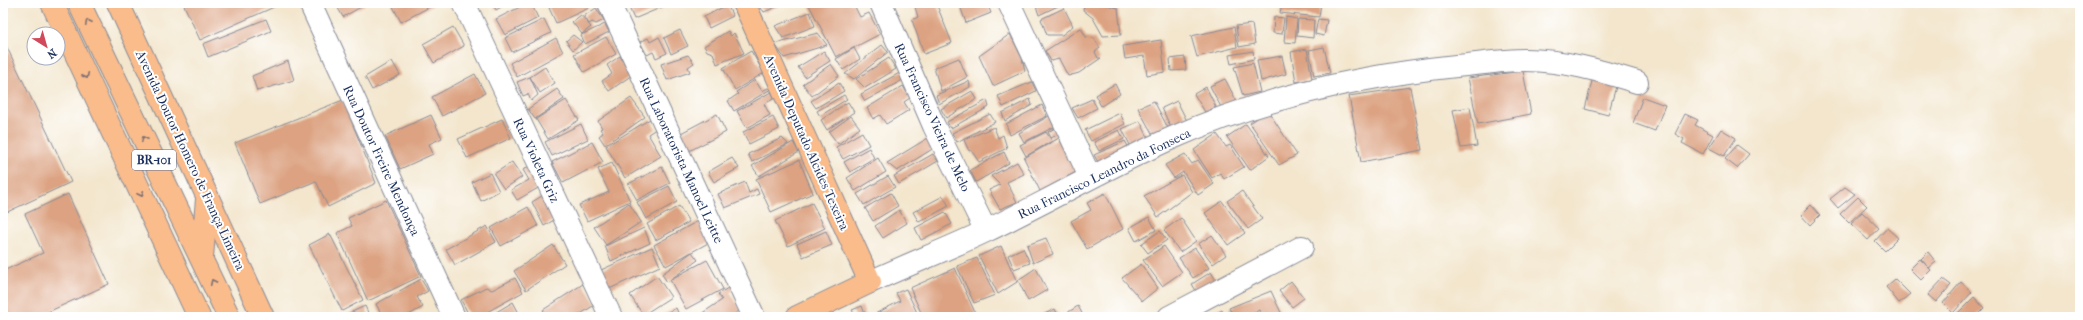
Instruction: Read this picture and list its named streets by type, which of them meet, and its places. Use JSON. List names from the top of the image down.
{
  "streets": {
    "main road": [
      "Avenida Deputado Alcides Texeira",
      "BR-101",
      "Avenida Doutor Homero de França Limeira",
      "Rua Francisco Leandro da Fonseca"
    ],
    "street": [
      "Rua Francisco Vieira de Melo",
      "Rua Doutor Freire Mendonça",
      "Rua Violeta Griz",
      "Rua Laboratorista Manoel Leitte"
    ]
  },
  "crossings": [
    ["Rua Francisco Vieira de Melo", "Rua Francisco Leandro da Fonseca"],
    ["Avenida Deputado Alcides Texeira", "Rua Francisco Leandro da Fonseca"]
  ],
  "north": "bottom right"
}
